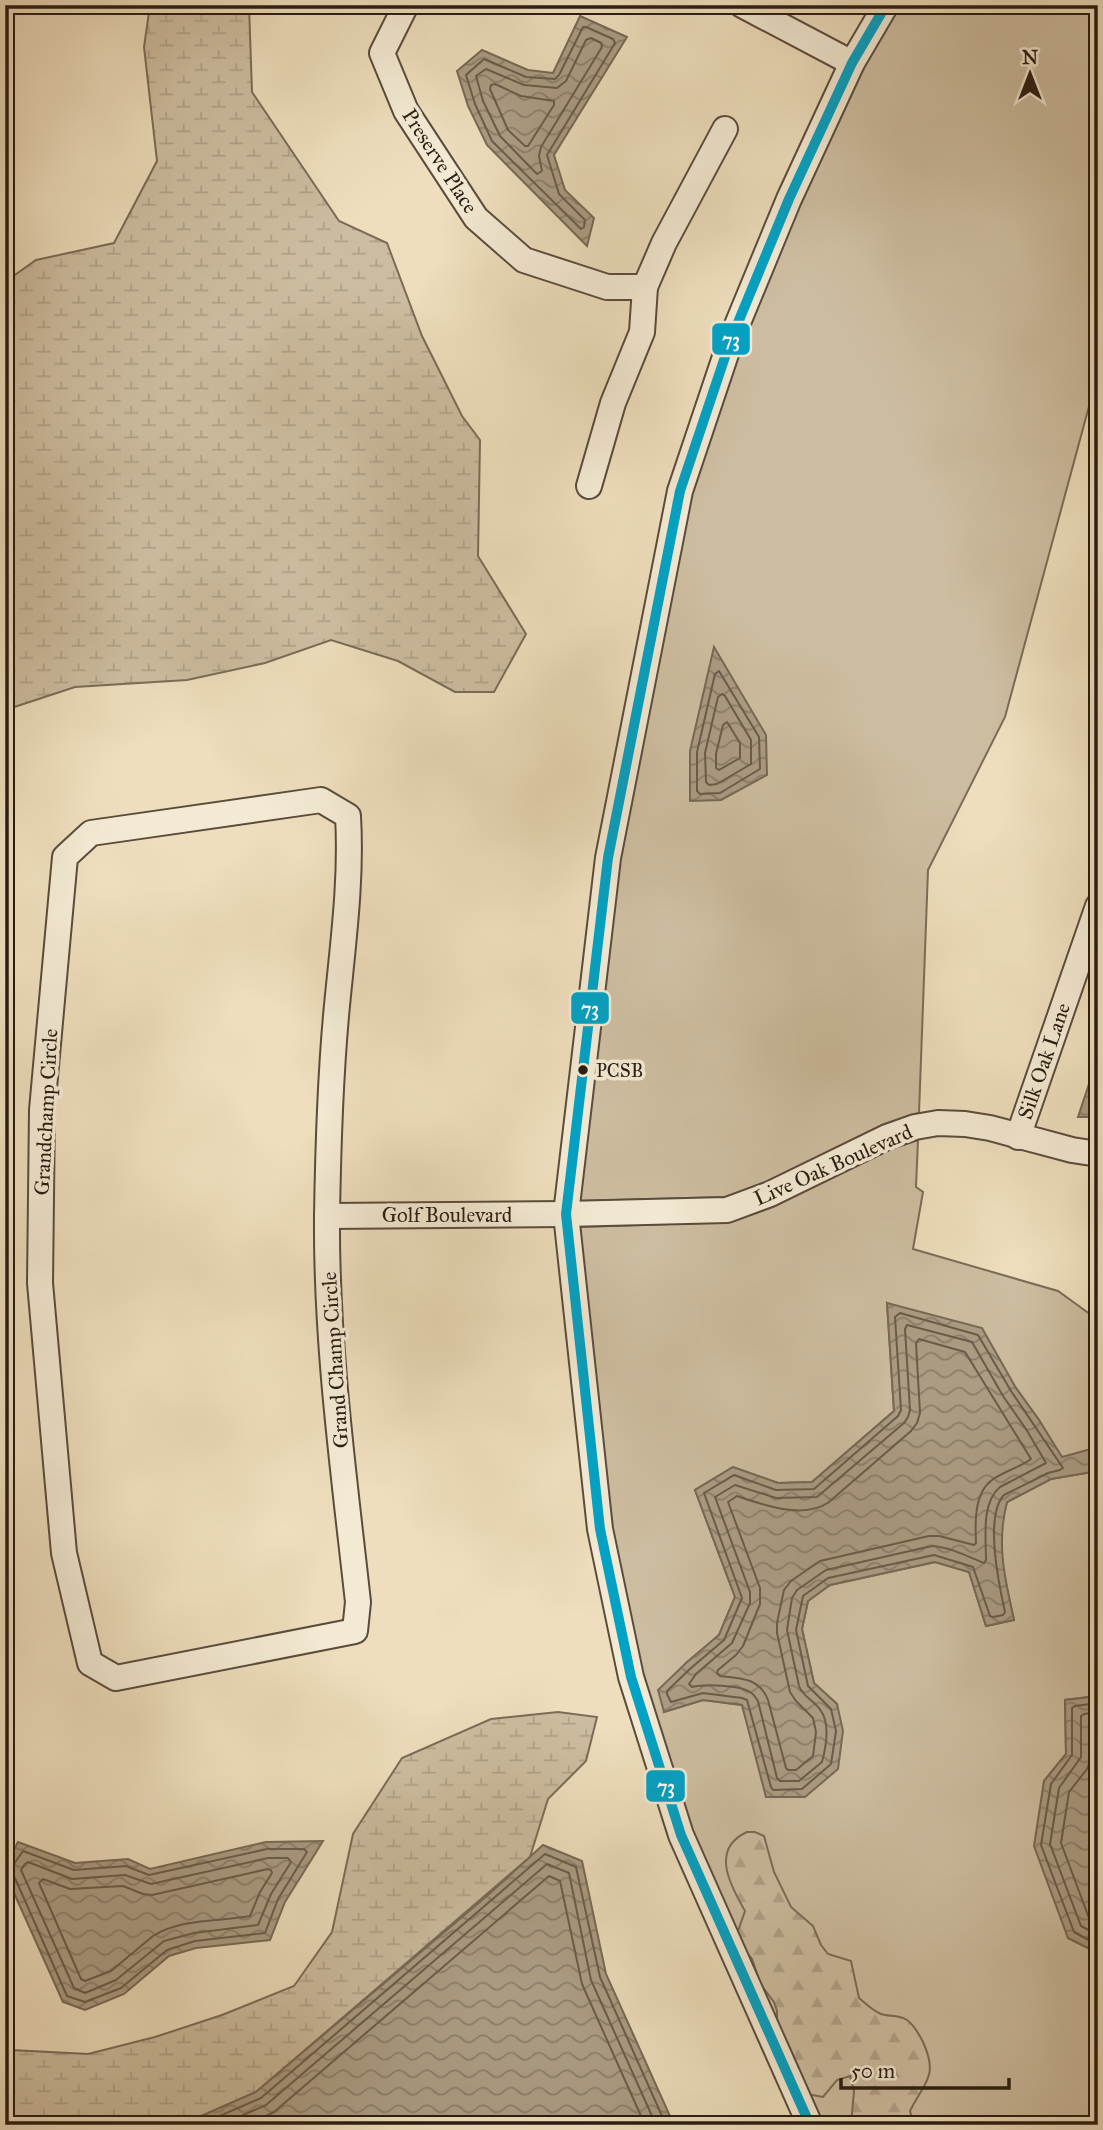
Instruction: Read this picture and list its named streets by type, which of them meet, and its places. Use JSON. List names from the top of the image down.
{
  "streets": {
    "street": [
      "Preserve Place",
      "Silk Oak Lane",
      "Grandchamp Circle",
      "Live Oak Boulevard",
      "Golf Boulevard",
      "Grand Champ Circle"
    ]
  },
  "crossings": [
    ["Silk Oak Lane", "Live Oak Boulevard"],
    ["Grandchamp Circle", "Grand Champ Circle"],
    ["Live Oak Boulevard", "Golf Boulevard"],
    ["Golf Boulevard", "Grand Champ Circle"]
  ],
  "places": ["PCSB"],
  "lines": ["transit line 73"],
  "scale_bar": "50 m",
  "north": "top"
}
